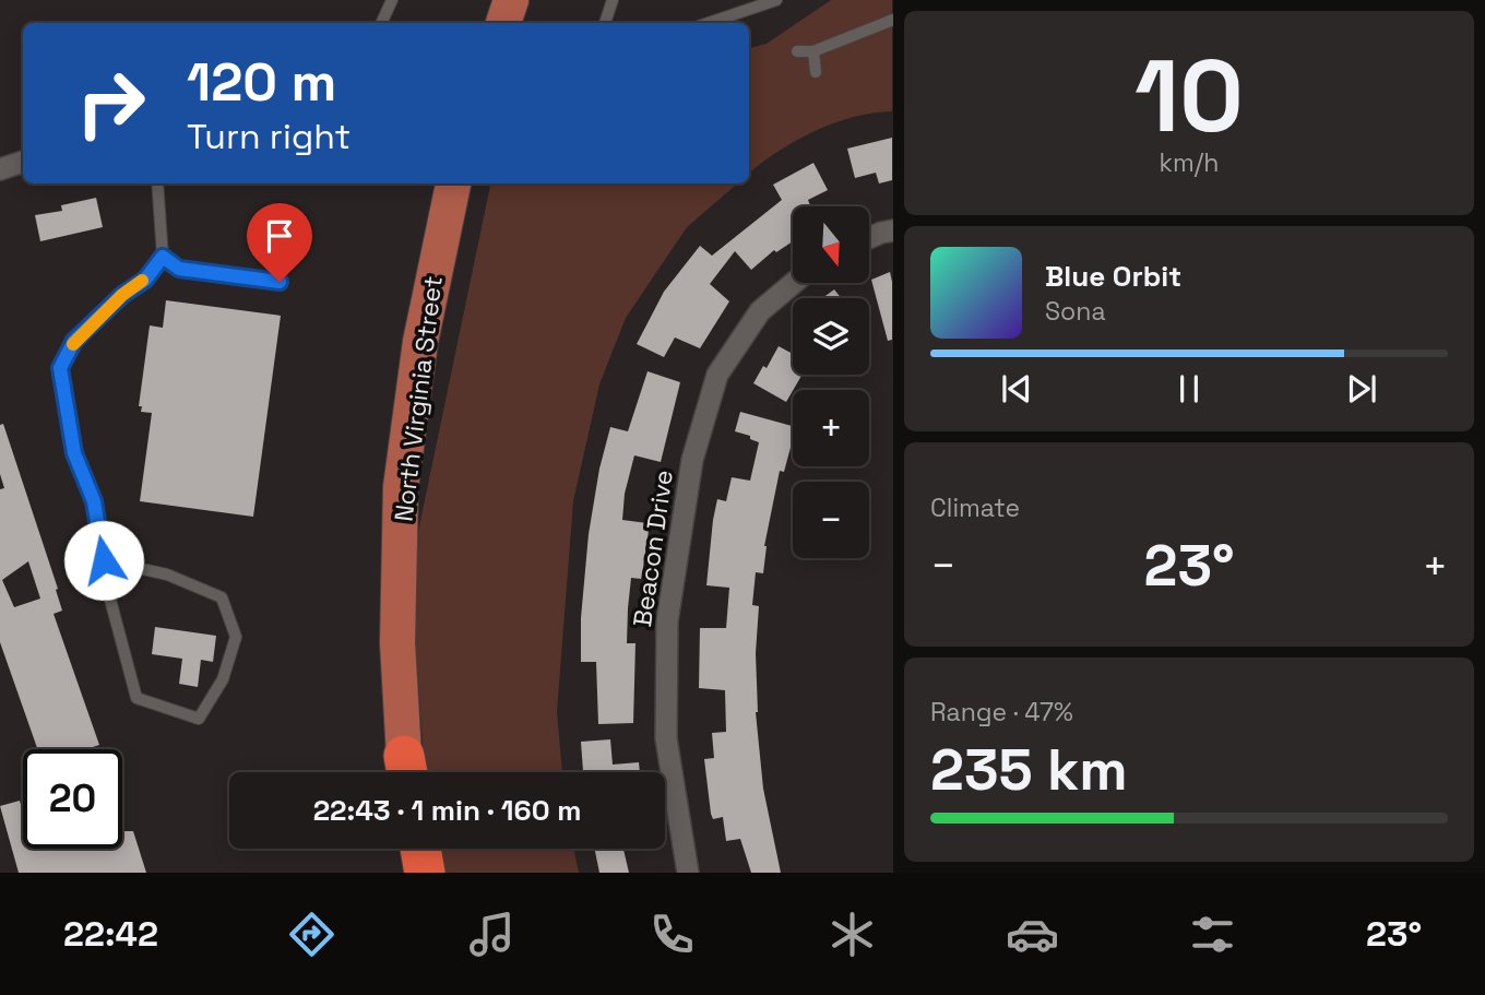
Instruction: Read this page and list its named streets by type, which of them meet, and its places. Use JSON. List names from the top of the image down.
{
  "streets": {
    "main road": ["North Virginia Street"],
    "street": ["Beacon Drive"]
  },
  "north": "bottom",
  "page": {
    "tile": [
      ["10", "km/h"],
      "Climate",
      ["Range · 47%", "235 km"]
    ],
    "turn": ["120 m", "Turn right"],
    "map_buttons": ["+", "−"],
    "song": ["Blue Orbit", "Sona"],
    "heat": ["−", "23°", "+"],
    "limit": "20",
    "trip": "22:43 · 1 min · 160 m",
    "tabs": ["22:42", "23°"]
  }
}
